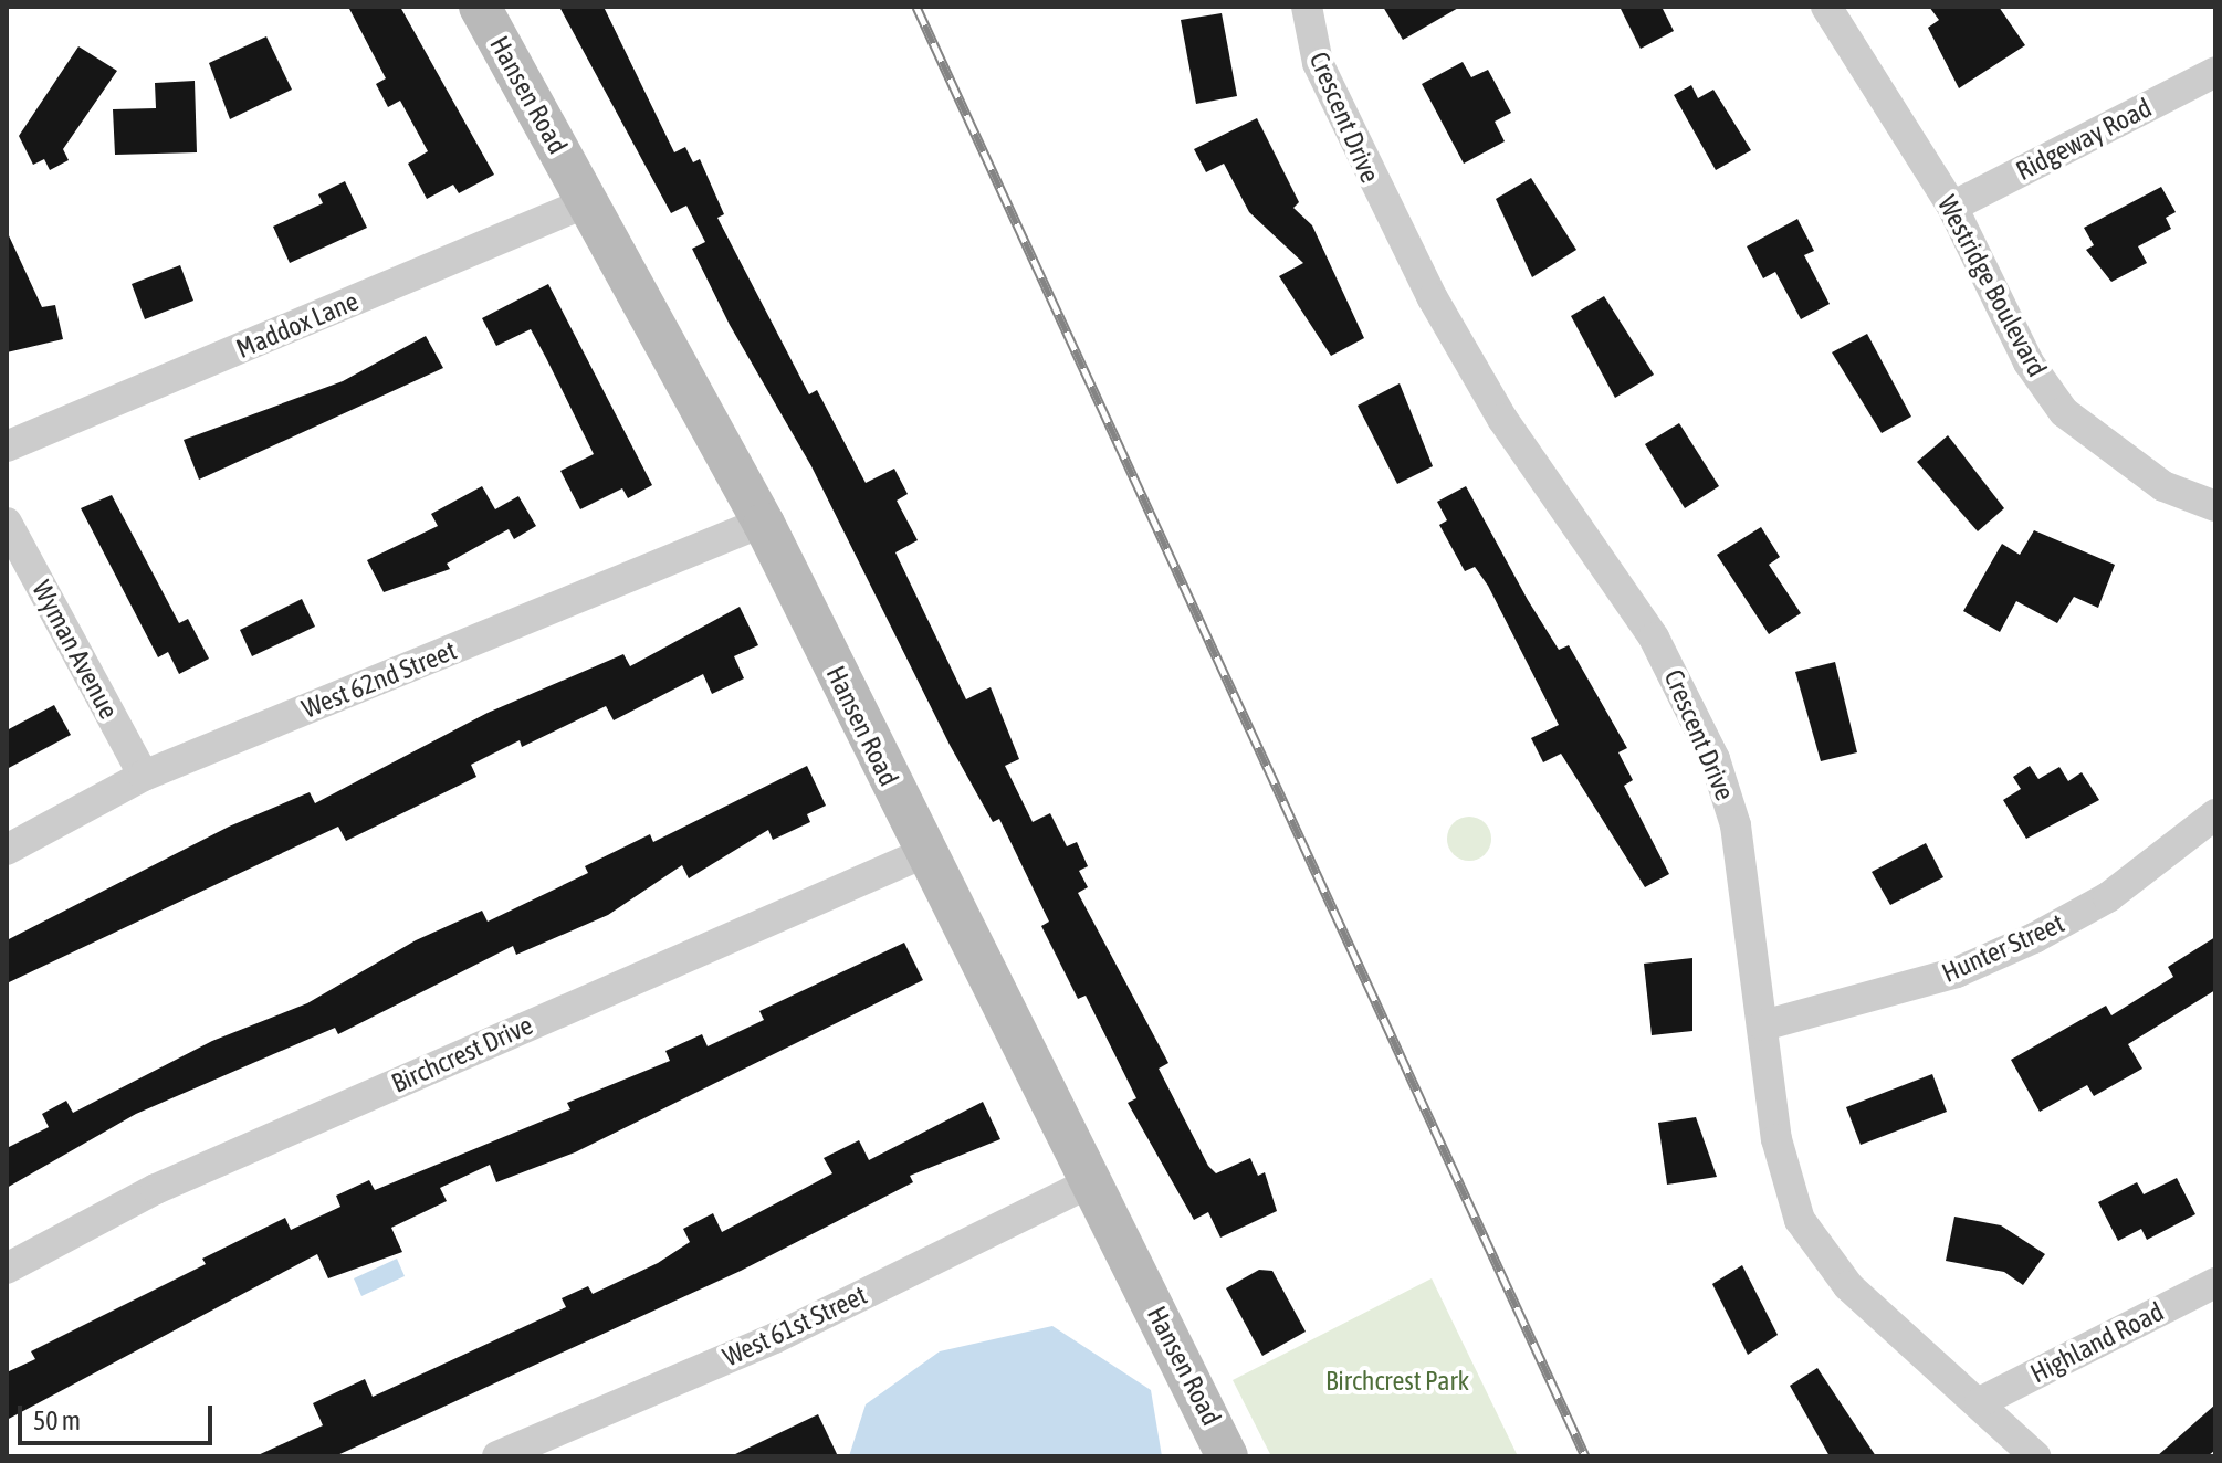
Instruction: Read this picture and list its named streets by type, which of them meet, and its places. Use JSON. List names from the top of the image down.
{
  "streets": {
    "street": [
      "Hansen Road",
      "Crescent Drive",
      "Ridgeway Road",
      "Westridge Boulevard",
      "Maddox Lane",
      "Wyman Avenue",
      "West 62nd Street",
      "Hunter Street",
      "Birchcrest Drive",
      "West 61st Street",
      "Highland Road"
    ]
  },
  "crossings": [
    ["Hansen Road", "Maddox Lane"],
    ["Hansen Road", "West 62nd Street"],
    ["Hansen Road", "Birchcrest Drive"],
    ["Hansen Road", "West 61st Street"],
    ["Crescent Drive", "Hunter Street"],
    ["Crescent Drive", "Highland Road"],
    ["Ridgeway Road", "Westridge Boulevard"],
    ["Wyman Avenue", "West 62nd Street"]
  ],
  "parks": ["Birchcrest Park"],
  "scale_bar": "50 m"
}
